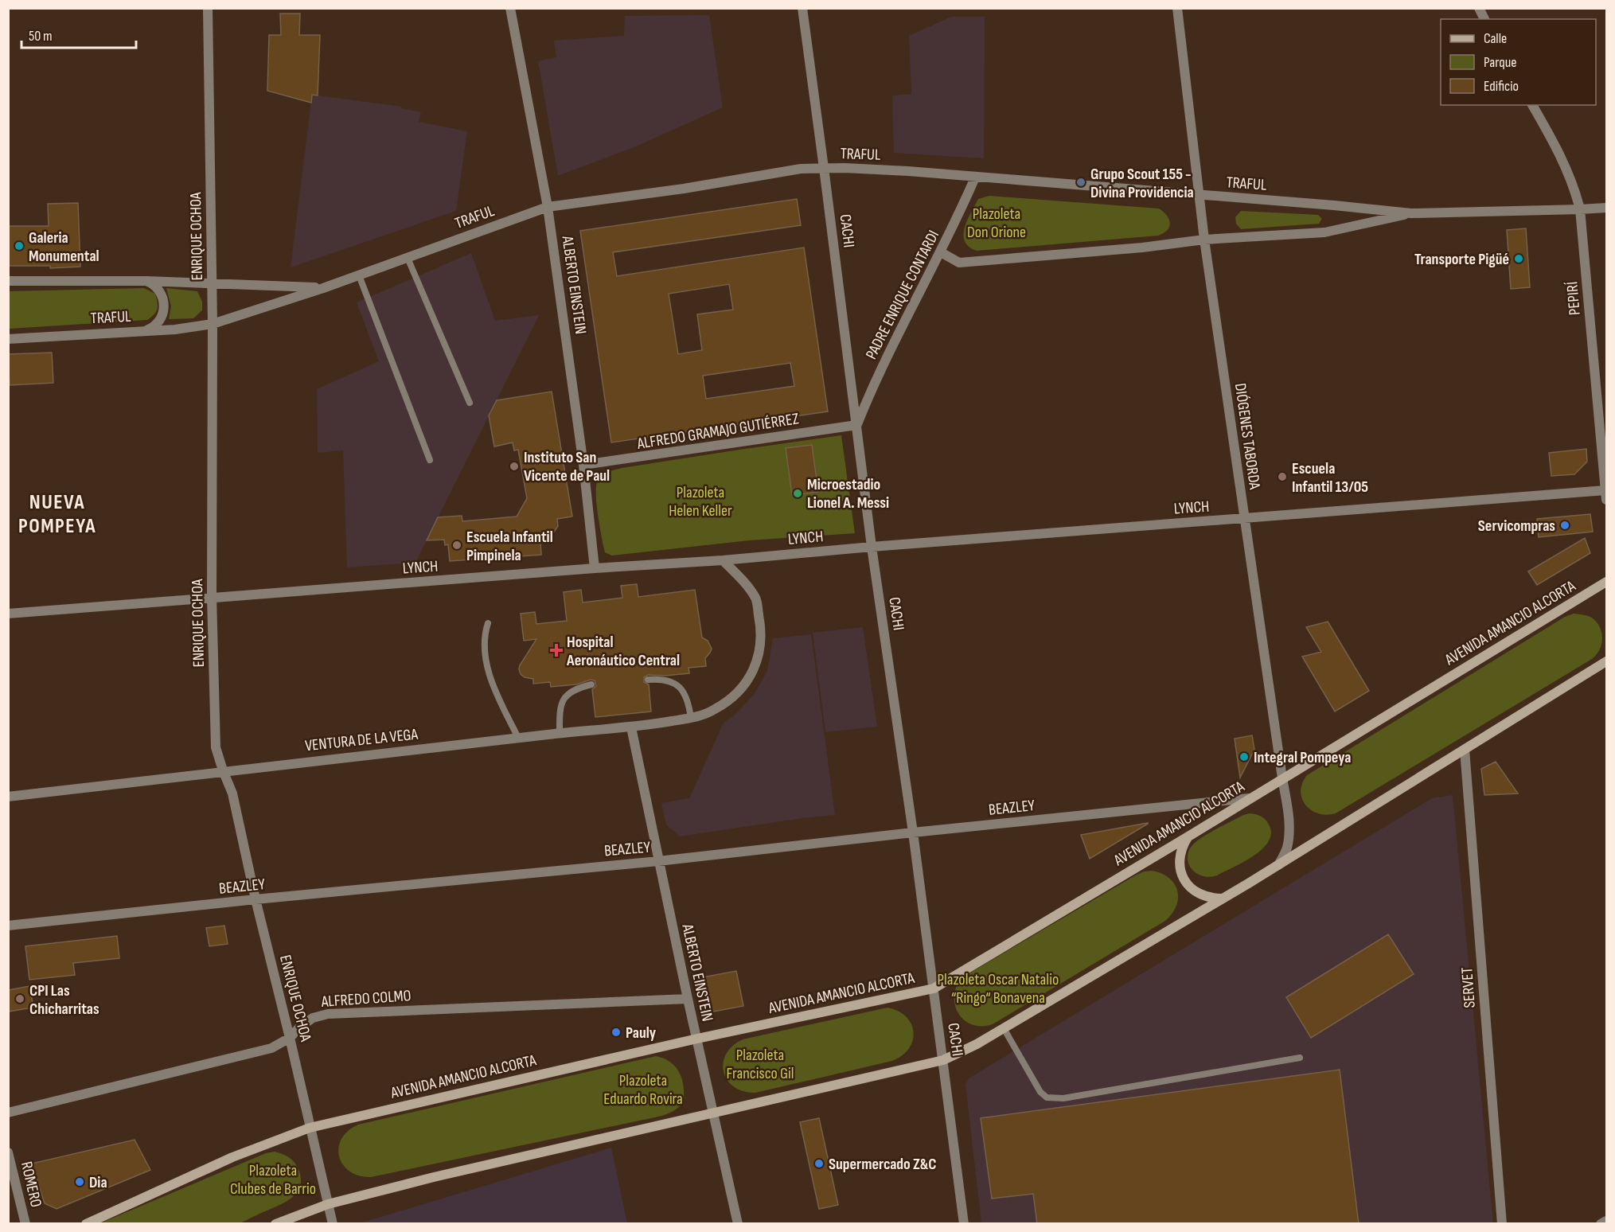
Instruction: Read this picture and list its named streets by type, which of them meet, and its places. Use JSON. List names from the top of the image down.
{
  "streets": {
    "main road": ["AVENIDA AMANCIO ALCORTA"],
    "street": [
      "TRAFUL",
      "CACHI",
      "ENRIQUE OCHOA",
      "ALBERTO EINSTEIN",
      "PADRE ENRIQUE CONTARDI",
      "PEPIRÍ",
      "ALFREDO GRAMAJO GUTIÉRREZ",
      "DIÓGENES TABORDA",
      "LYNCH",
      "VENTURA DE LA VEGA",
      "BEAZLEY",
      "SERVET",
      "ALFREDO COLMO",
      "ROMERO"
    ]
  },
  "crossings": [
    ["TRAFUL", "CACHI"],
    ["TRAFUL", "ENRIQUE OCHOA"],
    ["TRAFUL", "ALBERTO EINSTEIN"],
    ["TRAFUL", "PADRE ENRIQUE CONTARDI"],
    ["TRAFUL", "PEPIRÍ"],
    ["TRAFUL", "DIÓGENES TABORDA"],
    ["CACHI", "PADRE ENRIQUE CONTARDI"],
    ["CACHI", "ALFREDO GRAMAJO GUTIÉRREZ"],
    ["CACHI", "LYNCH"],
    ["CACHI", "AVENIDA AMANCIO ALCORTA"],
    ["CACHI", "BEAZLEY"],
    ["ENRIQUE OCHOA", "LYNCH"],
    ["ENRIQUE OCHOA", "AVENIDA AMANCIO ALCORTA"],
    ["ENRIQUE OCHOA", "VENTURA DE LA VEGA"],
    ["ENRIQUE OCHOA", "BEAZLEY"],
    ["ENRIQUE OCHOA", "ALFREDO COLMO"],
    ["ALBERTO EINSTEIN", "ALFREDO GRAMAJO GUTIÉRREZ"],
    ["ALBERTO EINSTEIN", "LYNCH"],
    ["ALBERTO EINSTEIN", "AVENIDA AMANCIO ALCORTA"],
    ["ALBERTO EINSTEIN", "VENTURA DE LA VEGA"],
    ["ALBERTO EINSTEIN", "BEAZLEY"],
    ["ALBERTO EINSTEIN", "ALFREDO COLMO"],
    ["PADRE ENRIQUE CONTARDI", "ALFREDO GRAMAJO GUTIÉRREZ"],
    ["PEPIRÍ", "LYNCH"],
    ["DIÓGENES TABORDA", "LYNCH"],
    ["DIÓGENES TABORDA", "AVENIDA AMANCIO ALCORTA"],
    ["LYNCH", "VENTURA DE LA VEGA"],
    ["AVENIDA AMANCIO ALCORTA", "BEAZLEY"]
  ],
  "districts": ["NUEVA POMPEYA"],
  "parks": [
    "Plazoleta Don Orione",
    "Plazoleta Helen Keller",
    "Plazoleta Oscar Natalio “Ringo“ Bonavena",
    "Plazoleta Francisco Gil",
    "Plazoleta Eduardo Rovira",
    "Plazoleta Clubes de Barrio"
  ],
  "places": {
    "other": [
      "Grupo Scout 155 - Divina Providencia",
      "Galeria Monumental",
      "Transporte Pigüé",
      "Instituto San Vicente de Paul",
      "Escuela Infantil 13/05",
      "Microestadio Lionel A. Messi",
      "Servicompras",
      "Escuela Infantil Pimpinela",
      "Integral Pompeya",
      "CPI Las Chicharritas",
      "Pauly",
      "Supermercado Z&C",
      "Dia"
    ],
    "health": ["Hospital Aeronáutico Central"]
  },
  "legend": ["Calle", "Parque", "Edificio"],
  "scale_bar": "50 m"
}
